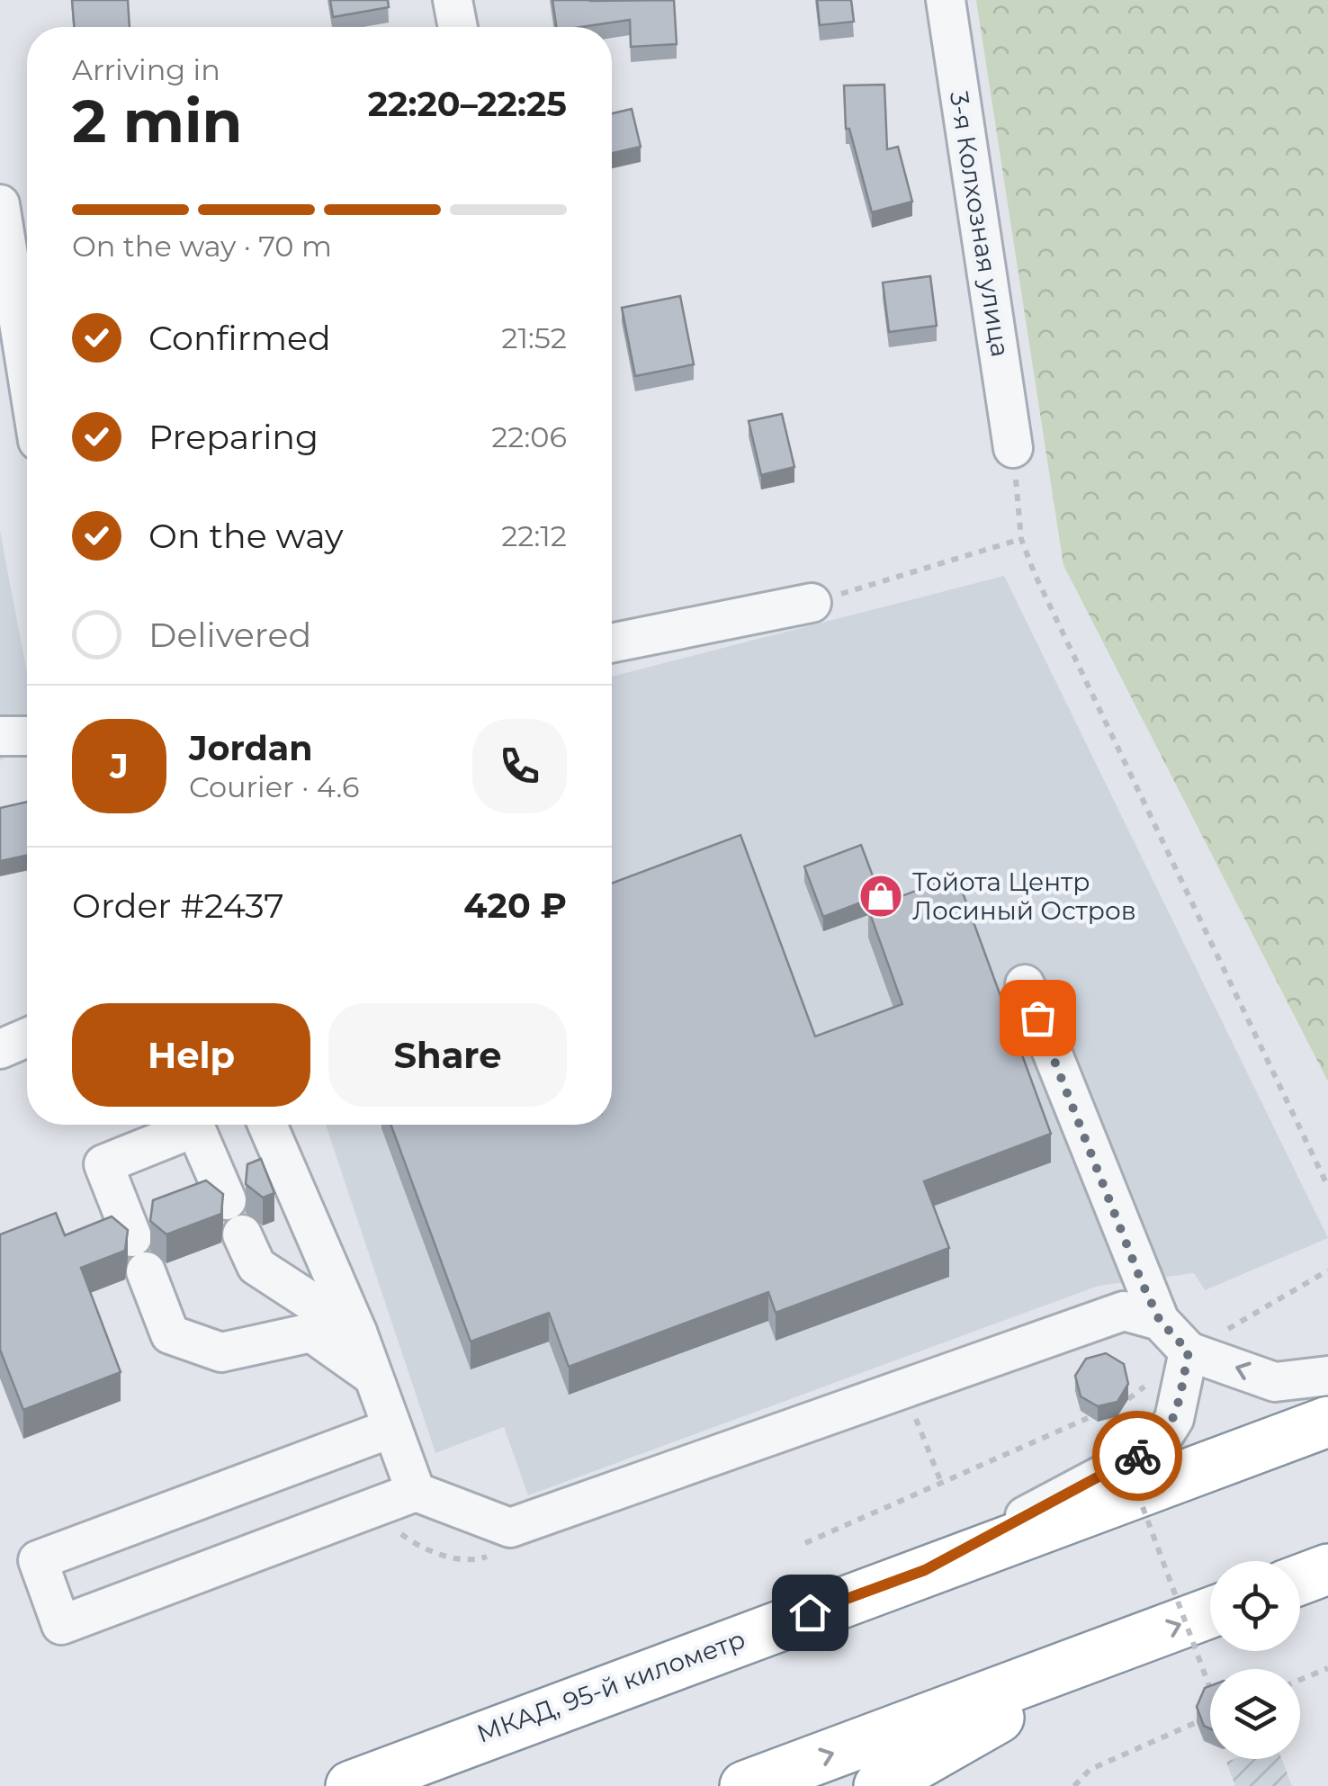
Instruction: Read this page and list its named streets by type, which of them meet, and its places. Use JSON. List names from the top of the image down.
{
  "streets": {
    "highway": ["МКАД, 95-й километр"],
    "street": ["3-я Колхозная улица"]
  },
  "places": {
    "shop": ["Тойота Центр Лосиный Остров"]
  },
  "page": {
    "heading": ["2 min", "Arriving in", "22:20–22:25"],
    "panel": [
      "Jordan",
      "Courier · 4.6",
      "Order #2437",
      "420 ₽"
    ],
    "bar": "On the way · 70 m",
    "list": [
      ["Confirmed", "21:52"],
      ["Preparing", "22:06"],
      ["On the way", "22:12"],
      "Delivered"
    ],
    "round": "J",
    "buttons": ["Help", "Share"]
  }
}
